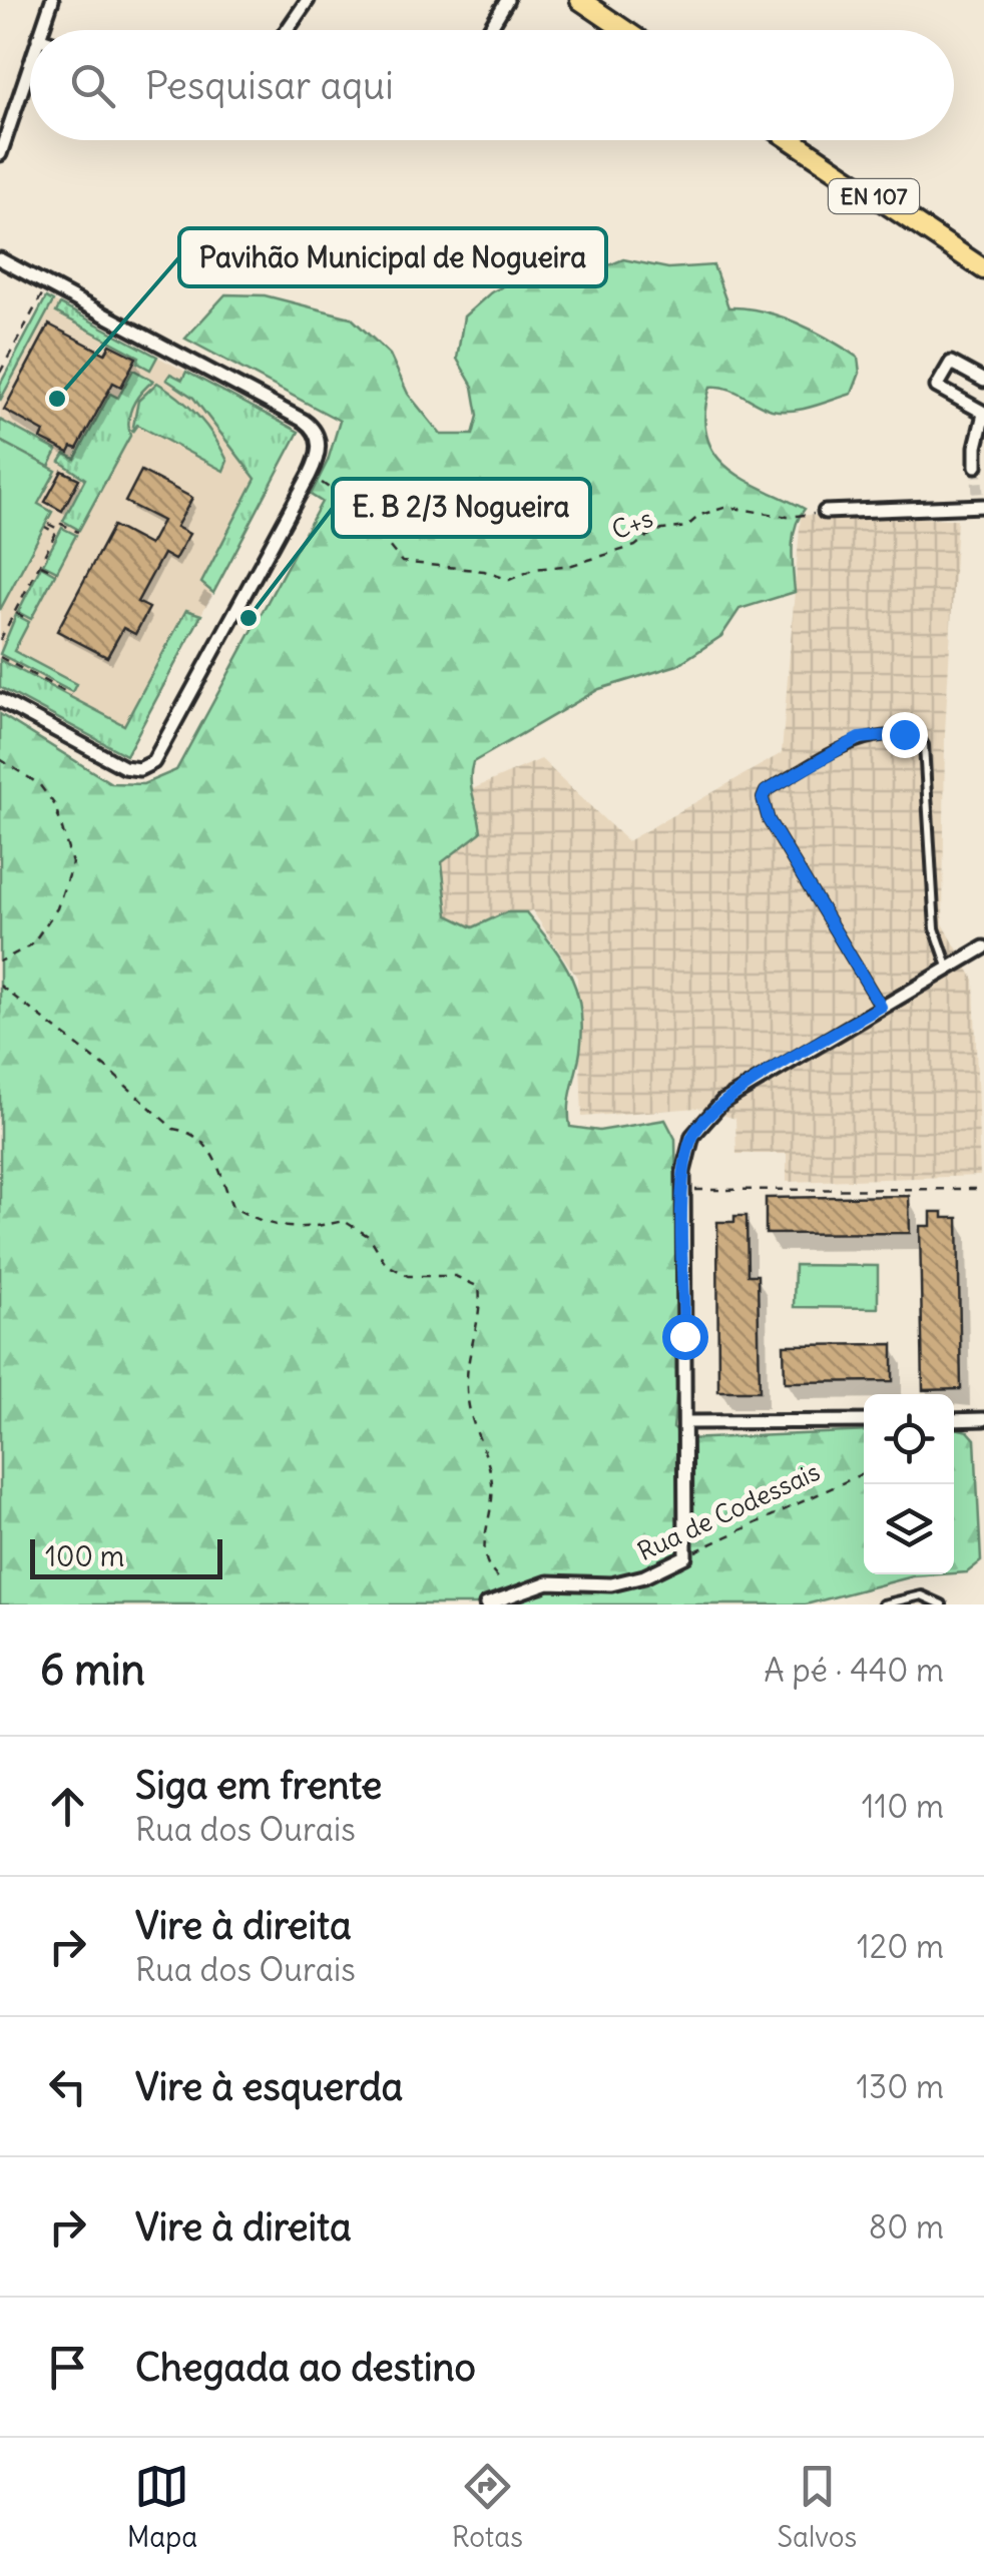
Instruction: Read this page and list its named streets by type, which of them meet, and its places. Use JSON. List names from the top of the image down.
{
  "streets": {
    "main road": ["EN 107"],
    "street": ["Rua de Codessais"],
    "path": ["C+s"]
  },
  "places": ["Pavihão Municipal de Nogueira", "E. B 2/3 Nogueira"],
  "scale_bar": "100 m",
  "page": {
    "search": "Pesquisar aqui",
    "scale": "100 m",
    "heading": ["6 min", "A pé · 440 m"],
    "list": [
      ["Siga em frente", "Rua dos Ourais", "110 m"],
      ["Vire à direita", "Rua dos Ourais", "120 m"],
      ["Vire à esquerda", "130 m"],
      ["Vire à direita", "80 m"],
      "Chegada ao destino"
    ],
    "nav": ["Mapa", "Rotas", "Salvos"]
  }
}
